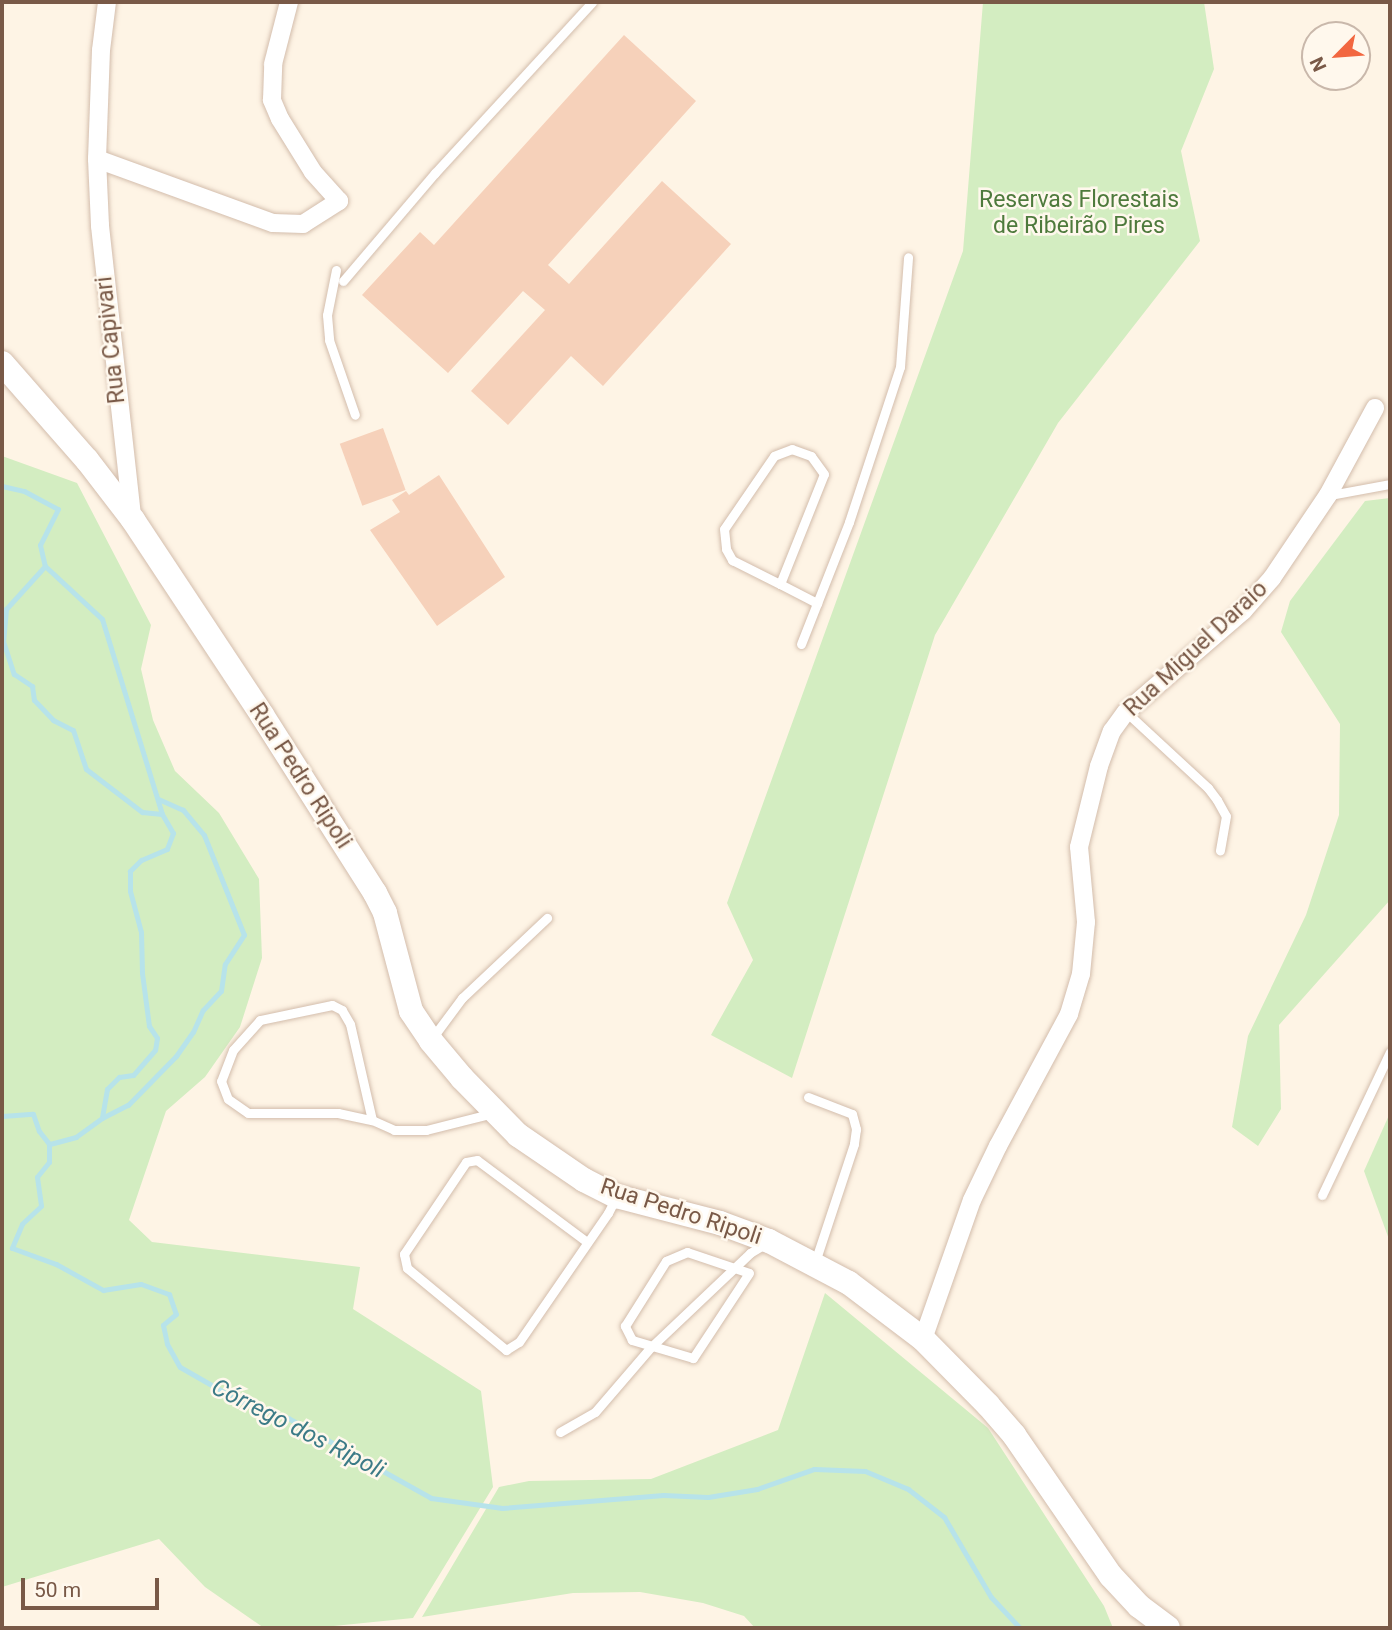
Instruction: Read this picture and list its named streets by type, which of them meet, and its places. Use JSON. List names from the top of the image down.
{
  "streets": {
    "street": ["Rua Capivari", "Rua Miguel Daraio", "Rua Pedro Ripoli"]
  },
  "crossings": [
    ["Rua Capivari", "Rua Pedro Ripoli"],
    ["Rua Miguel Daraio", "Rua Pedro Ripoli"]
  ],
  "water": ["Córrego dos Ripoli"],
  "parks": ["Reservas Florestais de Ribeirão Pires"],
  "scale_bar": "50 m",
  "north": "bottom left"
}
